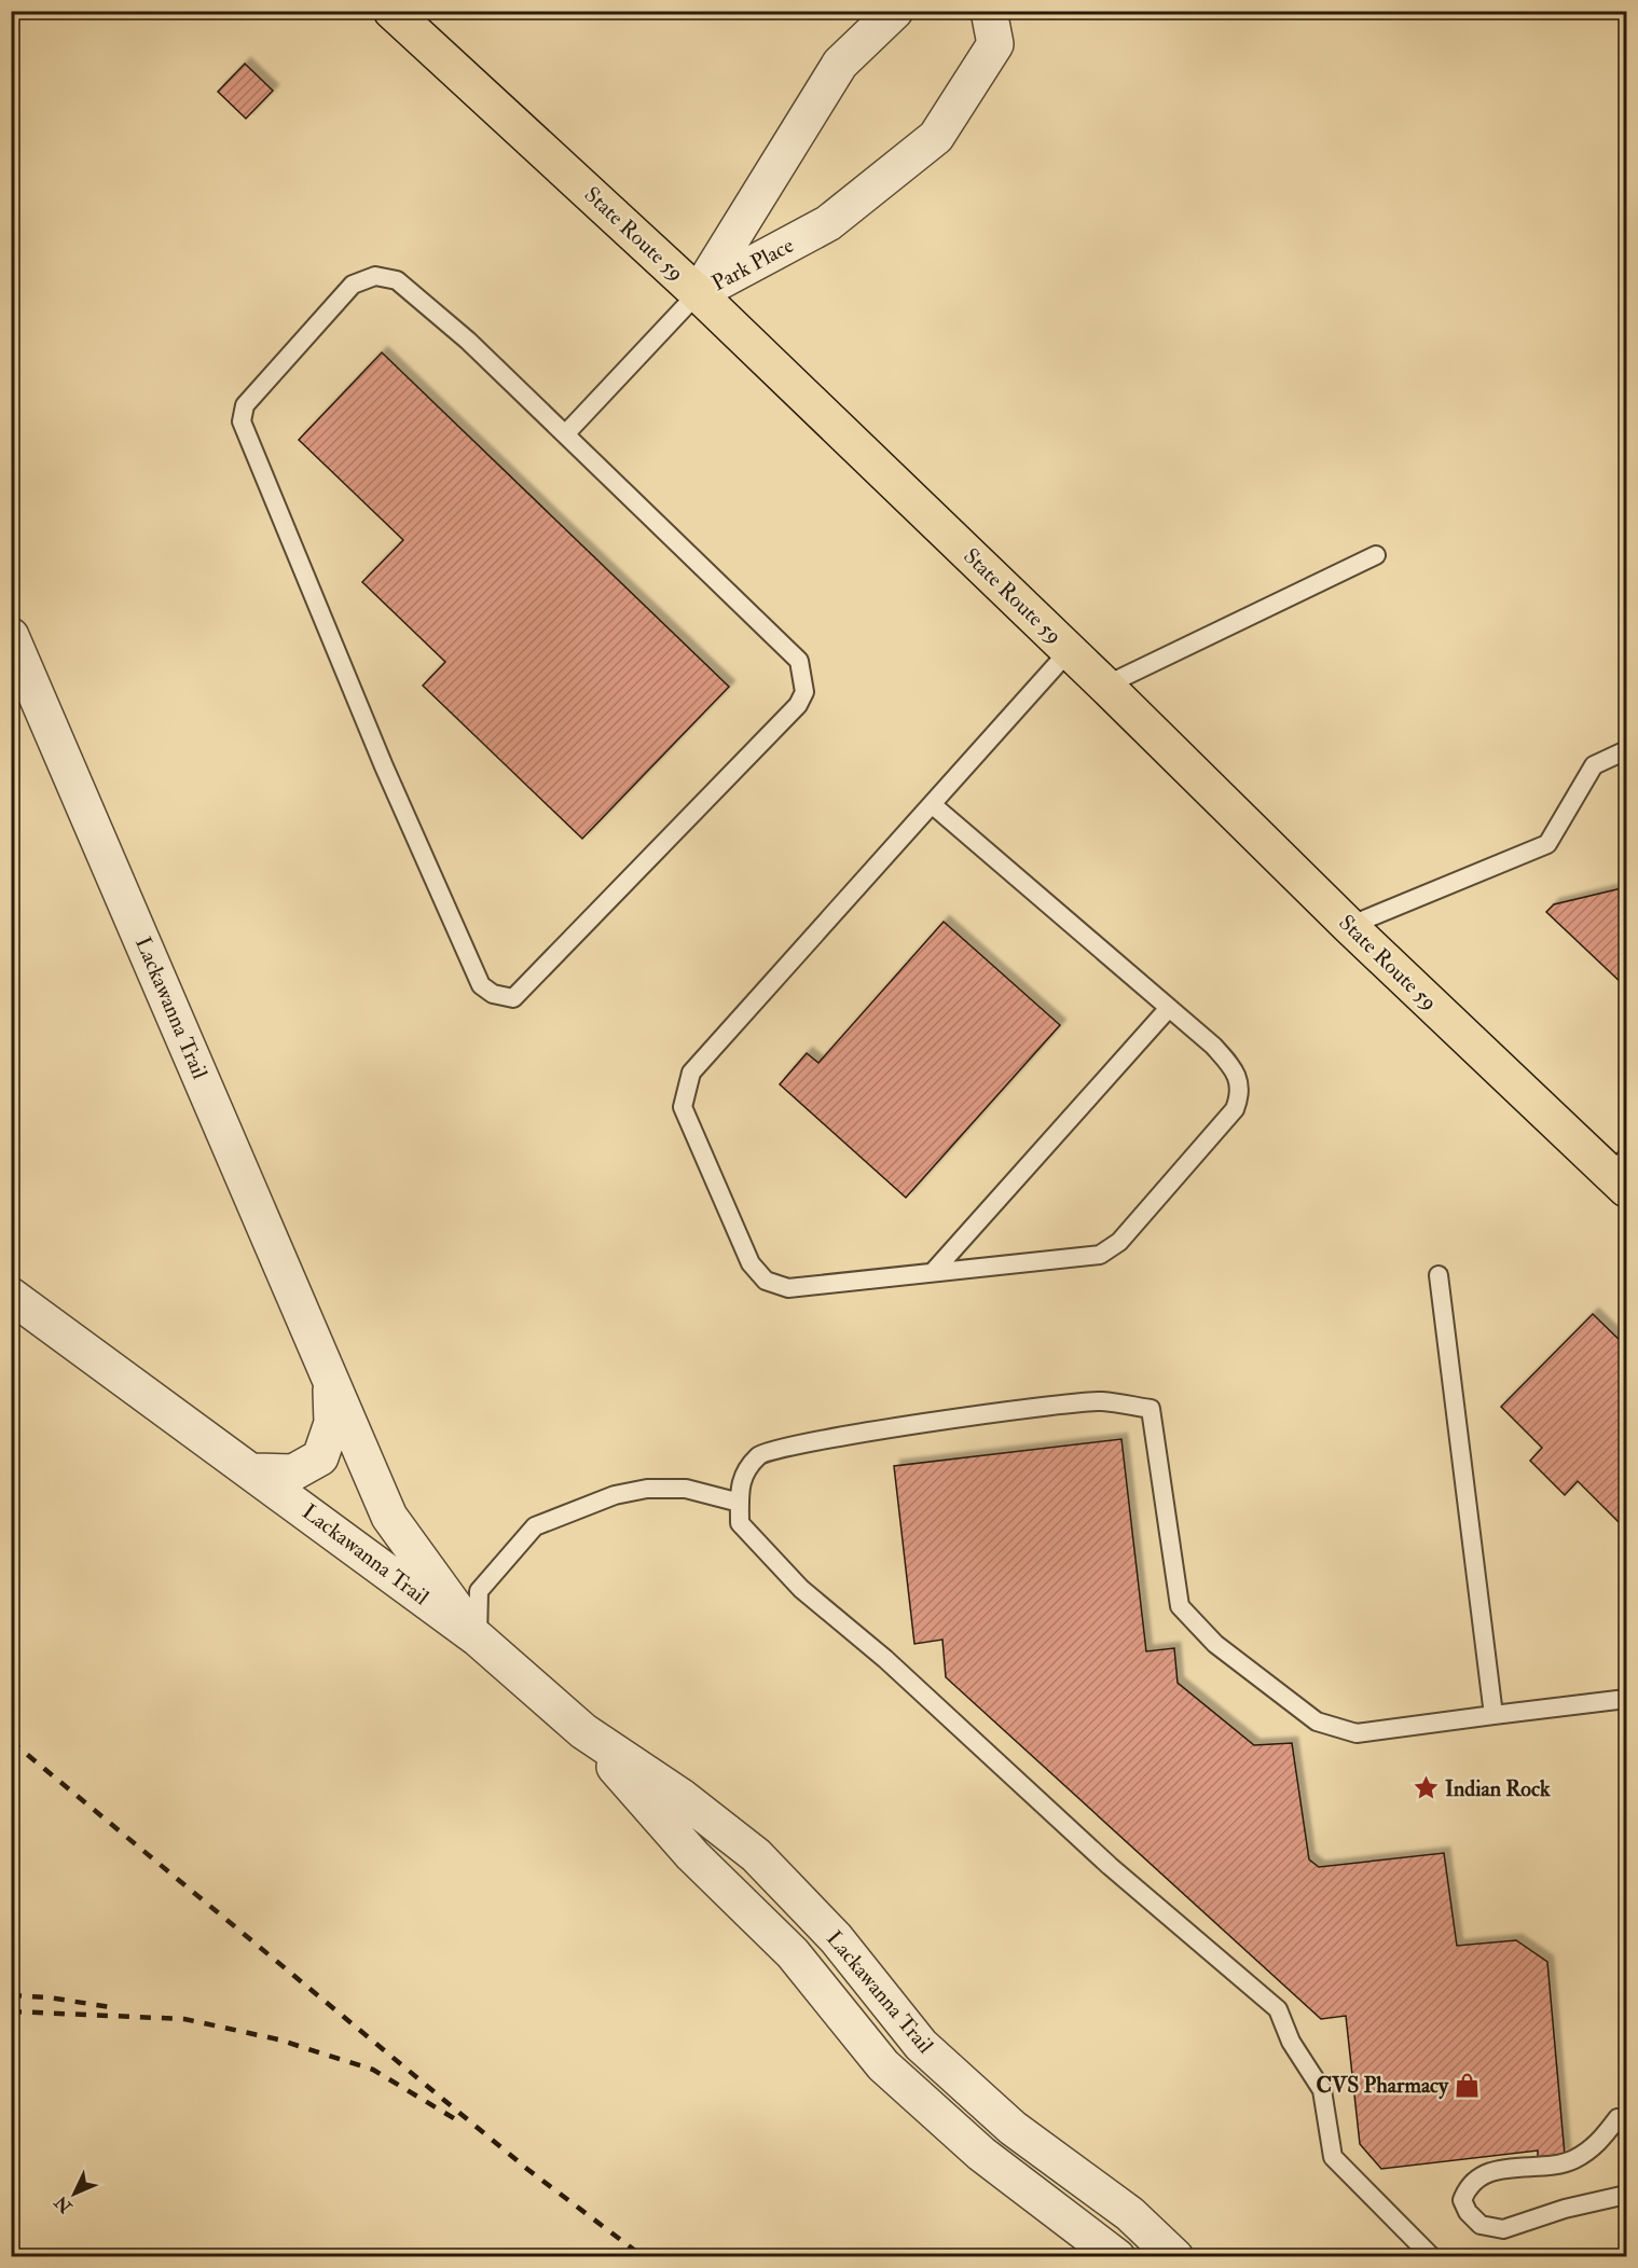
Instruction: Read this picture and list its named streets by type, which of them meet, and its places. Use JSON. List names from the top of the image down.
{
  "streets": {
    "main road": ["State Route 59"],
    "street": ["Park Place", "Lackawanna Trail"]
  },
  "crossings": [
    ["State Route 59", "Park Place"]
  ],
  "places": {
    "place": ["Indian Rock"],
    "shop": ["CVS Pharmacy"]
  },
  "north": "bottom left"
}
